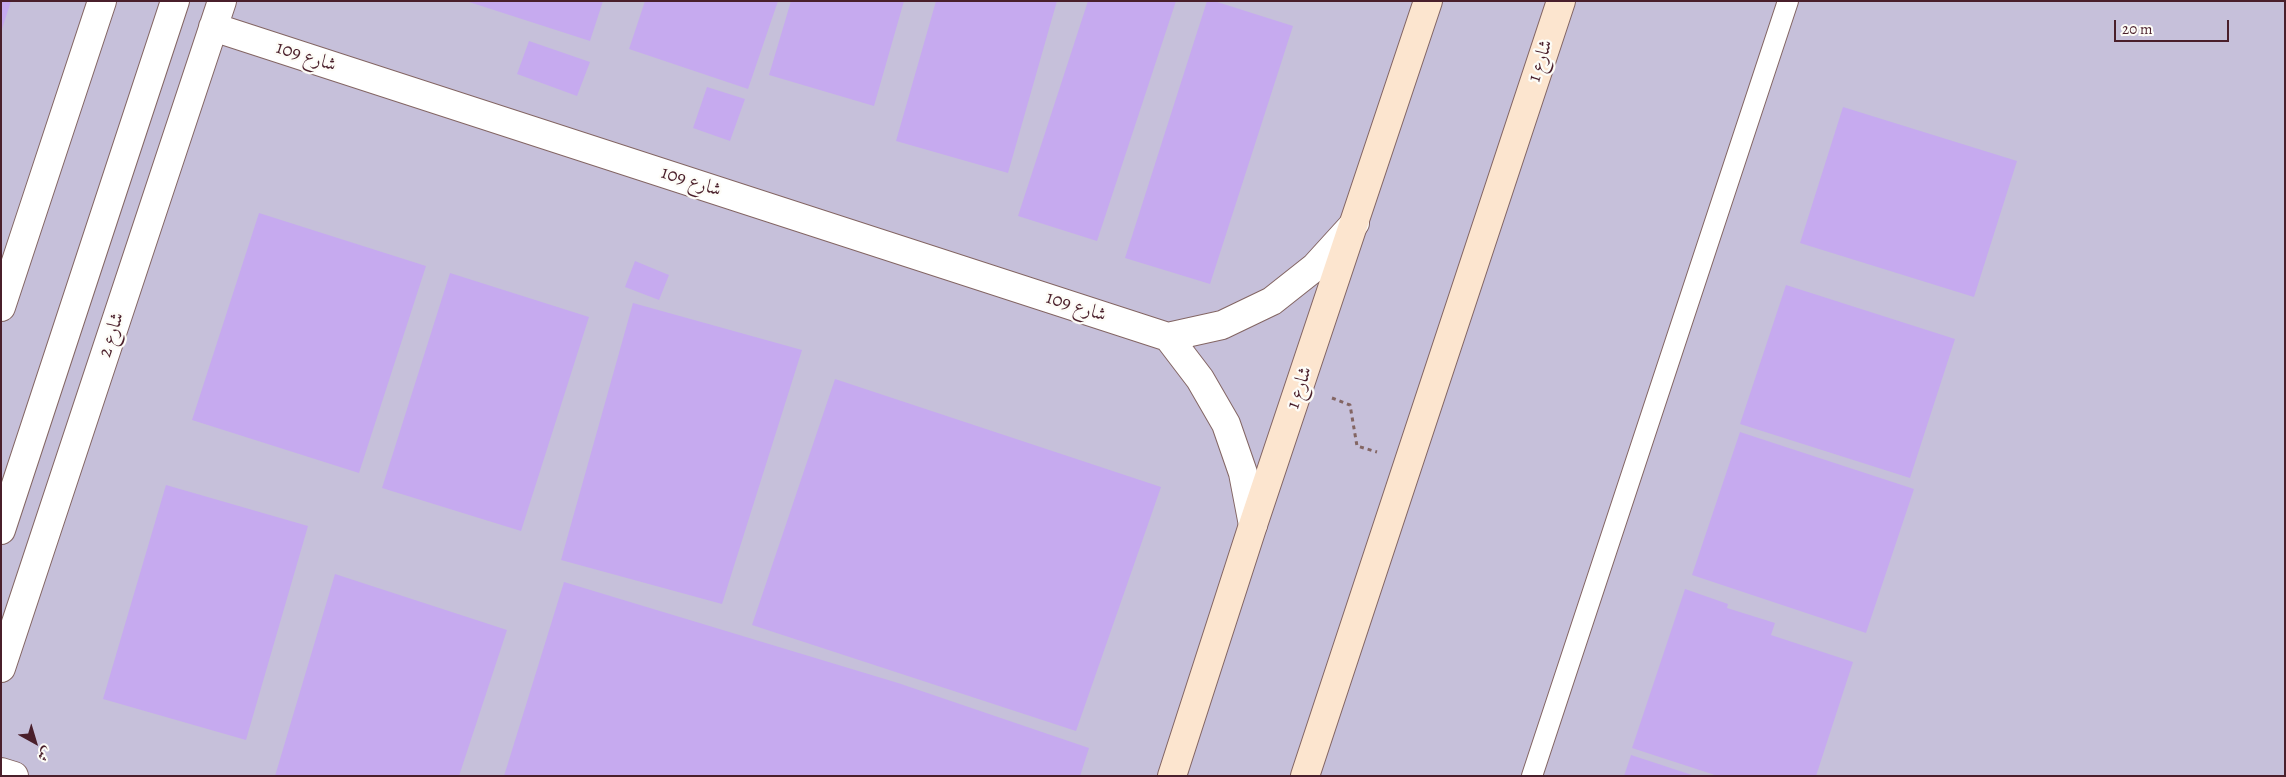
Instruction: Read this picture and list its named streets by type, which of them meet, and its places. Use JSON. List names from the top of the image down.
{
  "streets": {
    "street": ["شارع 109", "شارع 1", "شارع 2"]
  },
  "crossings": [
    ["شارع 109", "شارع 2"]
  ],
  "scale_bar": "20 m",
  "north": "bottom right"
}
